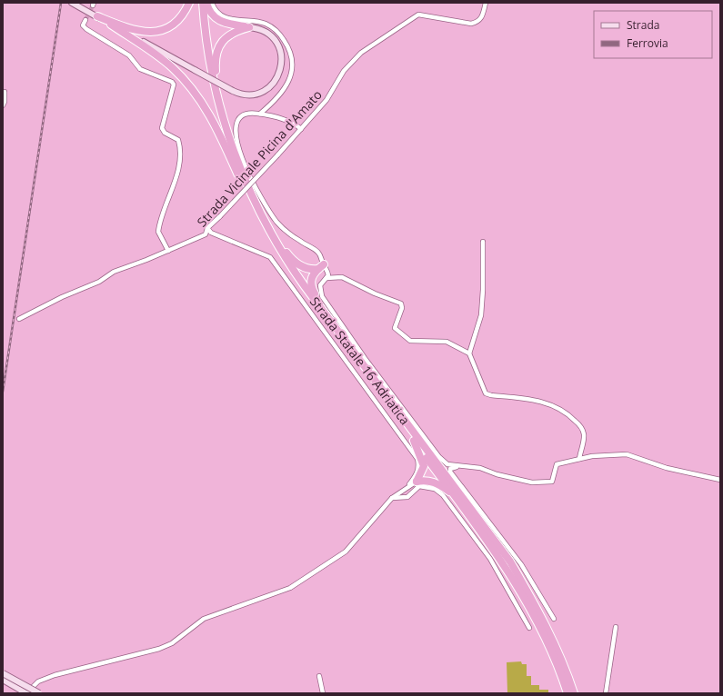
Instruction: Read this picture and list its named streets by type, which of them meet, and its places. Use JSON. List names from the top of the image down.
{
  "streets": {
    "highway": ["Strada Statale 16 Adriatica"],
    "street": ["Strada Vicinale Picina d'Amato"]
  },
  "legend": ["Strada", "Ferrovia"]
}
